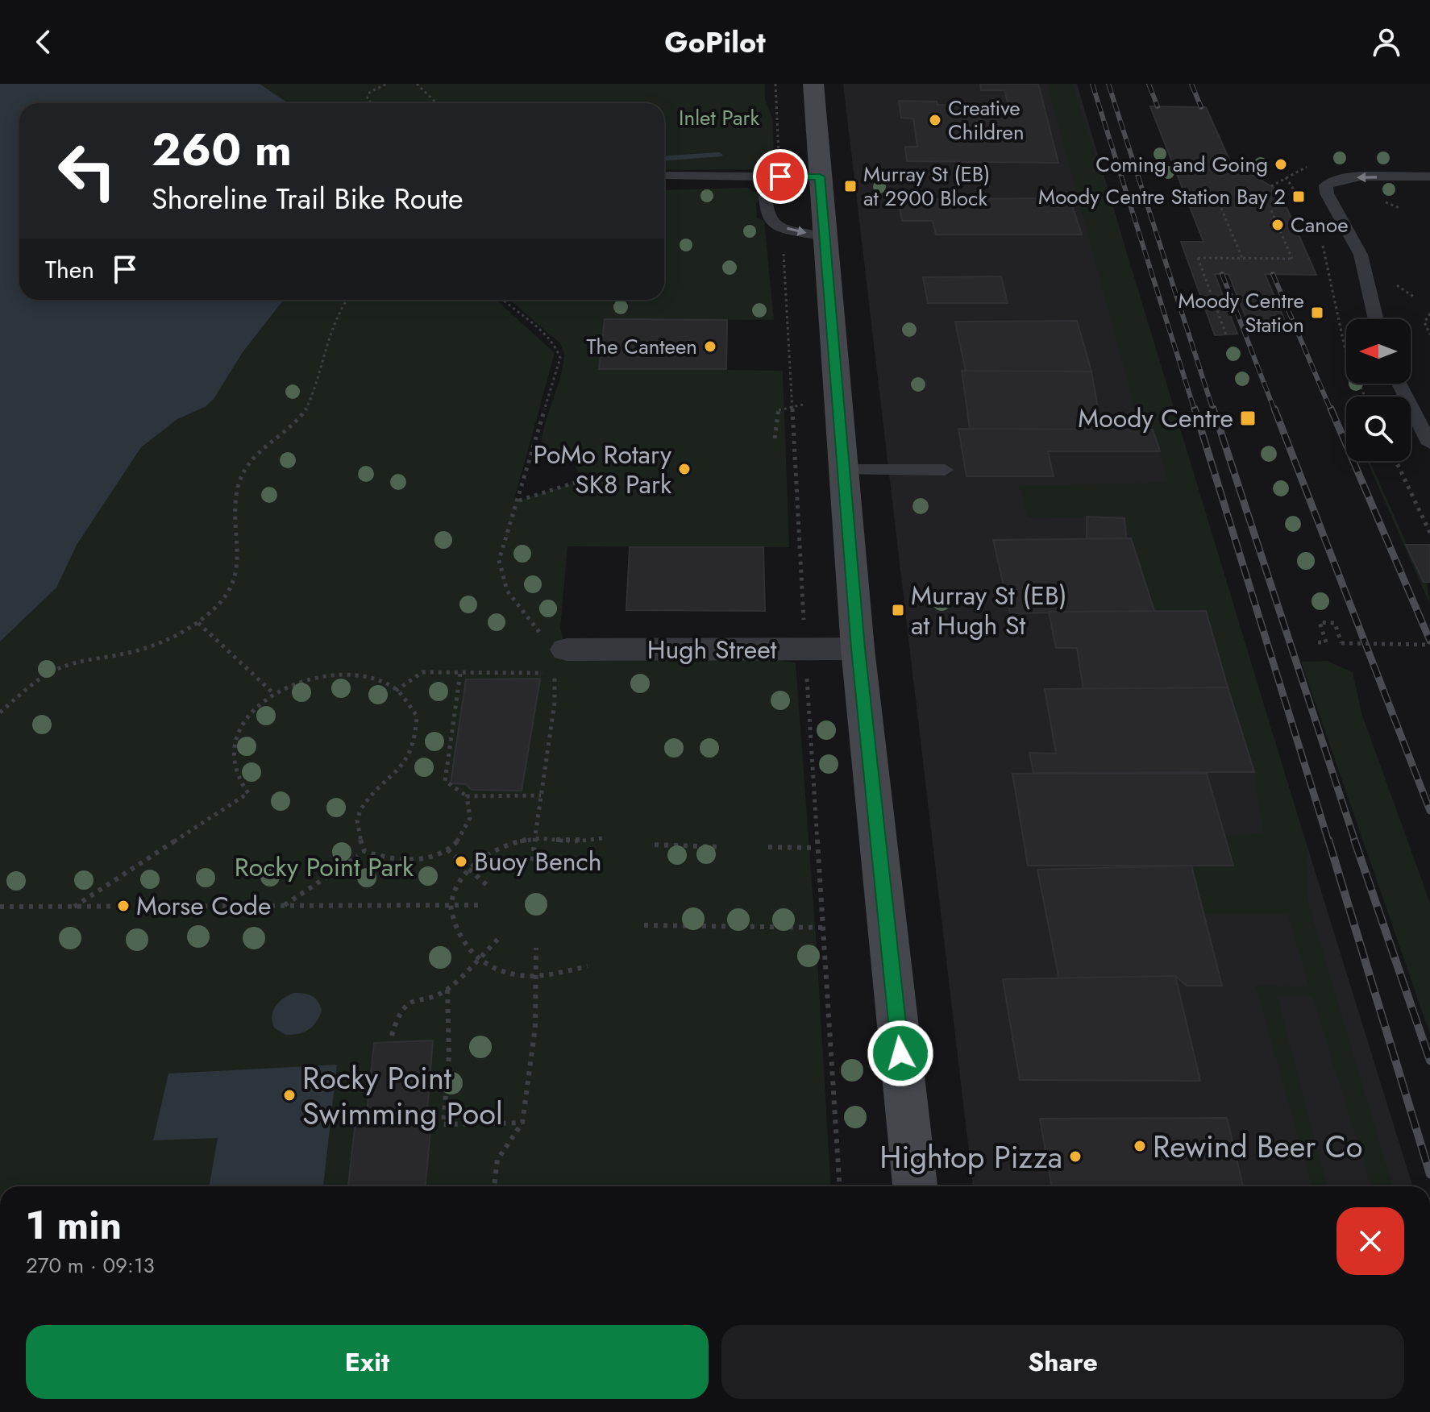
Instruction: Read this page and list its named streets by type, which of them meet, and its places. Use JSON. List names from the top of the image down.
{
  "streets": {
    "street": ["Hugh Street"]
  },
  "parks": ["Inlet Park", "Rocky Point Park"],
  "places": {
    "other": [
      "Creative Children",
      "Coming and Going",
      "Canoe",
      "The Canteen",
      "PoMo Rotary SK8 Park",
      "Buoy Bench",
      "Morse Code",
      "Rocky Point Swimming Pool",
      "Rewind Beer Co",
      "Hightop Pizza"
    ],
    "transit": [
      "Murray St (EB) at 2900 Block",
      "Moody Centre Station Bay 2",
      "Moody Centre Station",
      "Moody Centre",
      "Murray St (EB) at Hugh St"
    ]
  },
  "north": "left",
  "page": {
    "header": "GoPilot",
    "turn": ["260 m", "Shoreline Trail Bike Route"],
    "then": "Then",
    "heading": ["1 min", "270 m · 09:13"],
    "buttons": ["Exit", "Share"]
  }
}
